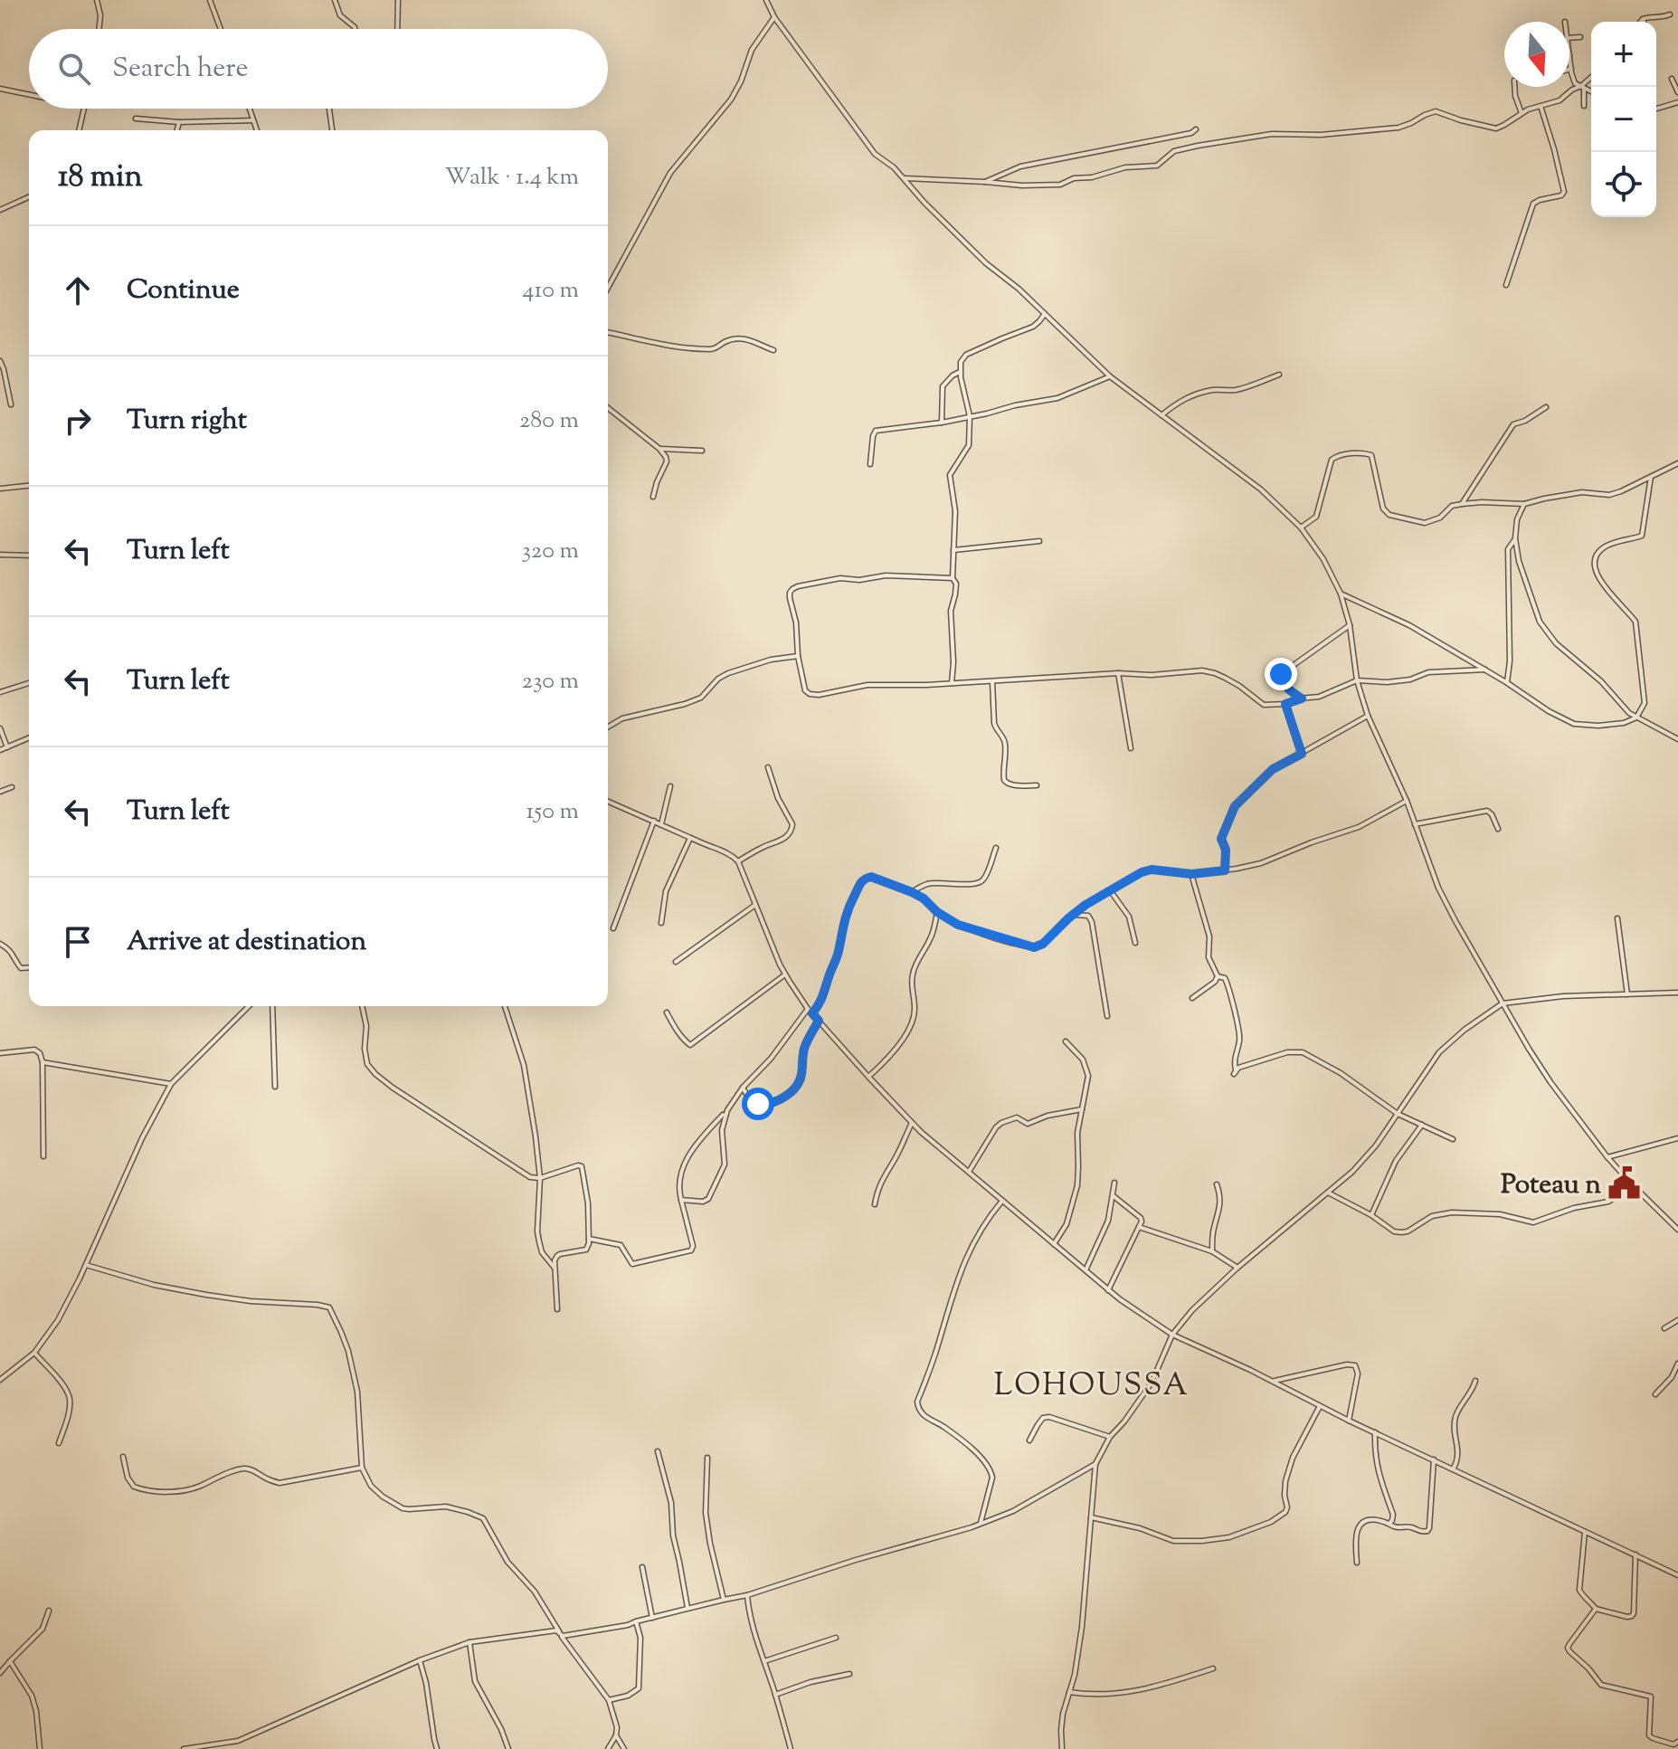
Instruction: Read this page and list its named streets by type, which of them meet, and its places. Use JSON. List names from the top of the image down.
{
  "districts": ["LOHOUSSA"],
  "places": {
    "public building": ["Poteau n"]
  },
  "north": "bottom",
  "page": {
    "map_buttons": ["+", "−"],
    "search": "Search here",
    "heading": ["18 min", "Walk · 1.4 km"],
    "list": [
      ["Continue", "410 m"],
      ["Turn right", "280 m"],
      ["Turn left", "320 m"],
      ["Turn left", "230 m"],
      ["Turn left", "150 m"],
      "Arrive at destination"
    ]
  }
}
